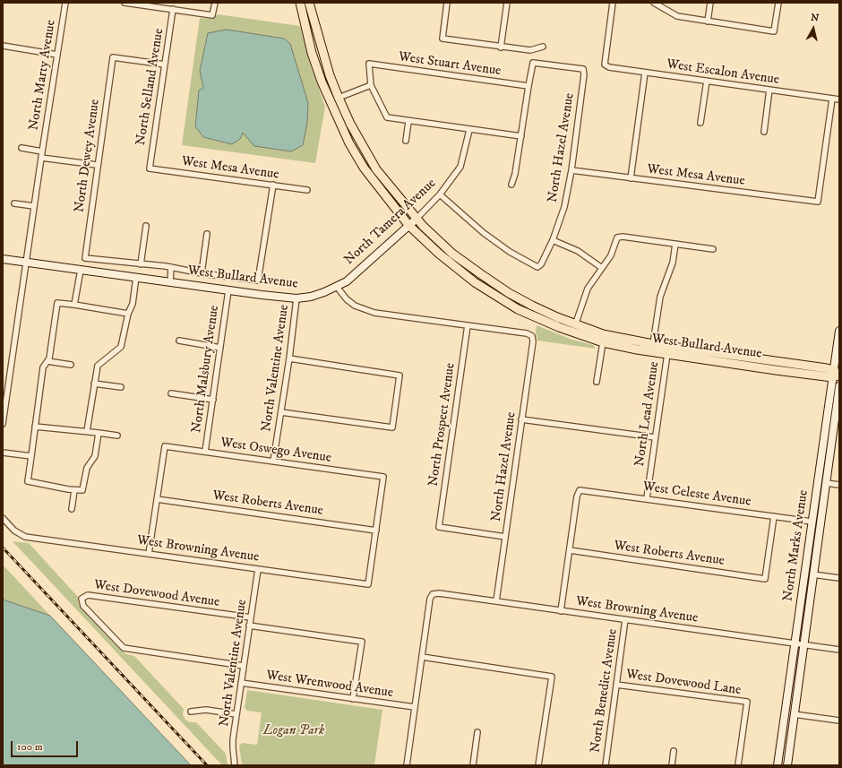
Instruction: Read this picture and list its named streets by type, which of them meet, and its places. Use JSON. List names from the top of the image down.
{
  "streets": {
    "main road": ["North Tamera Avenue", "West Bullard Avenue", "North Marks Avenue"],
    "street": [
      "West Stuart Avenue",
      "West Escalon Avenue",
      "North Marty Avenue",
      "North Selland Avenue",
      "North Hazel Avenue",
      "North Dewey Avenue",
      "West Mesa Avenue",
      "North Valentine Avenue",
      "North Malsbury Avenue",
      "North Lead Avenue",
      "North Prospect Avenue",
      "West Oswego Avenue",
      "West Celeste Avenue",
      "West Roberts Avenue",
      "West Browning Avenue",
      "West Dovewood Avenue",
      "West Dovewood Lane",
      "West Wrenwood Avenue",
      "North Benedict Avenue"
    ]
  },
  "crossings": [
    ["West Stuart Avenue", "North Hazel Avenue"],
    ["West Escalon Avenue", "West Mesa Avenue"],
    ["North Marty Avenue", "West Bullard Avenue"],
    ["North Selland Avenue", "North Dewey Avenue"],
    ["North Selland Avenue", "West Mesa Avenue"],
    ["North Hazel Avenue", "West Mesa Avenue"],
    ["North Hazel Avenue", "North Tamera Avenue"],
    ["North Hazel Avenue", "North Prospect Avenue"],
    ["North Hazel Avenue", "West Browning Avenue"],
    ["North Dewey Avenue", "West Bullard Avenue"],
    ["West Mesa Avenue", "West Bullard Avenue"],
    ["North Tamera Avenue", "West Bullard Avenue"],
    ["West Bullard Avenue", "North Valentine Avenue"],
    ["West Bullard Avenue", "North Malsbury Avenue"],
    ["West Bullard Avenue", "North Lead Avenue"],
    ["West Bullard Avenue", "North Marks Avenue"],
    ["North Valentine Avenue", "West Oswego Avenue"],
    ["North Valentine Avenue", "West Browning Avenue"],
    ["North Valentine Avenue", "West Dovewood Avenue"],
    ["North Valentine Avenue", "West Wrenwood Avenue"],
    ["North Malsbury Avenue", "West Oswego Avenue"],
    ["North Lead Avenue", "West Celeste Avenue"],
    ["West Oswego Avenue", "West Roberts Avenue"],
    ["West Oswego Avenue", "West Browning Avenue"],
    ["West Celeste Avenue", "West Roberts Avenue"],
    ["West Celeste Avenue", "North Marks Avenue"],
    ["West Roberts Avenue", "West Browning Avenue"],
    ["North Marks Avenue", "West Browning Avenue"],
    ["West Browning Avenue", "North Benedict Avenue"],
    ["West Dovewood Lane", "North Benedict Avenue"]
  ],
  "parks": ["Logan Park"],
  "scale_bar": "100 m",
  "north": "top"
}
